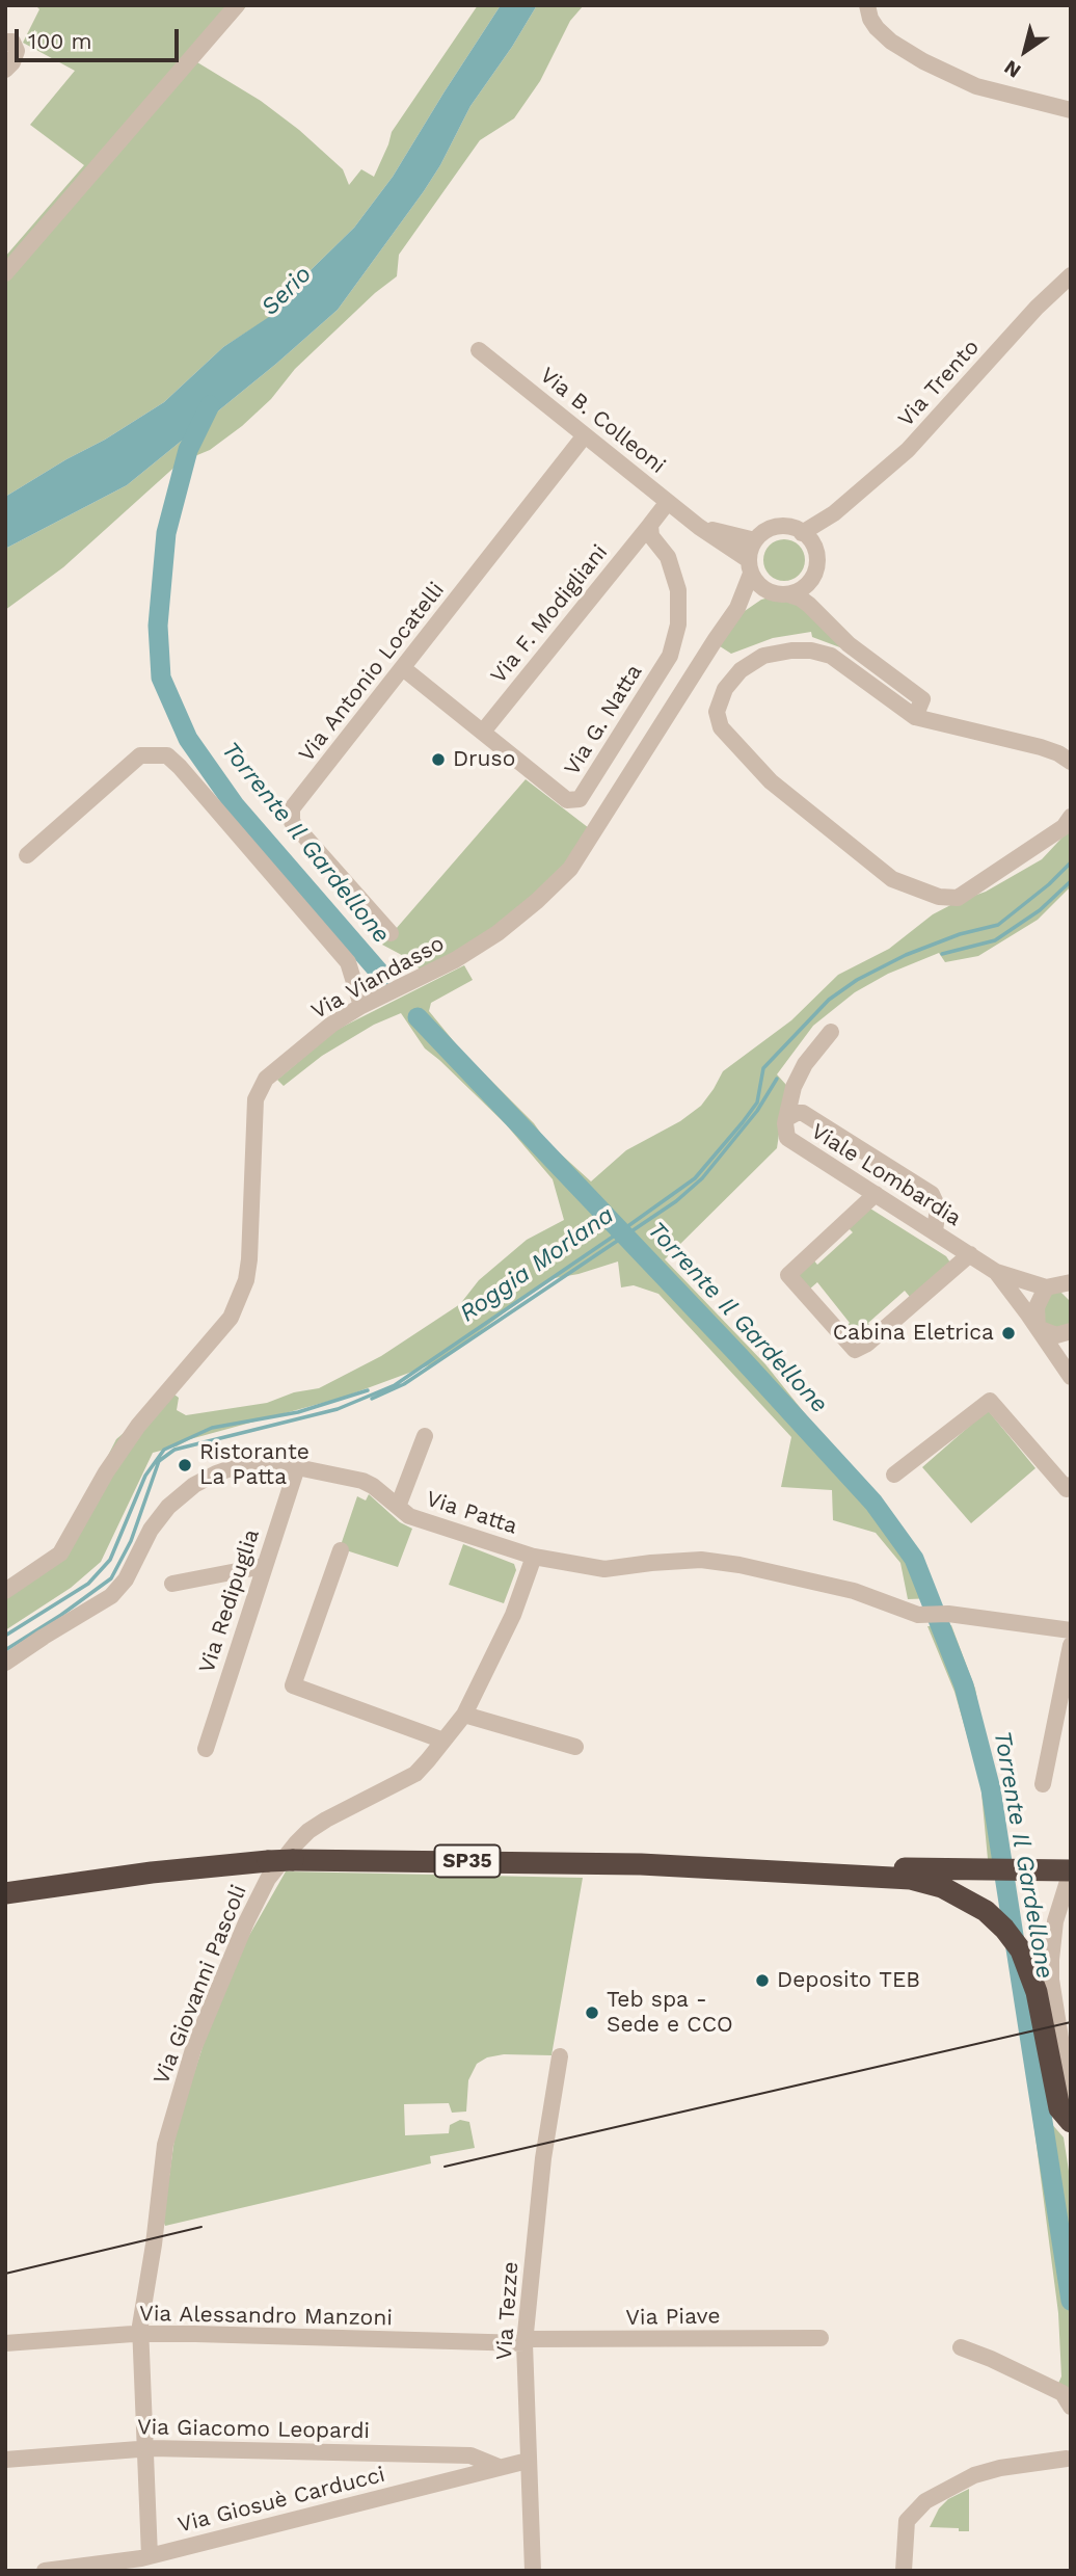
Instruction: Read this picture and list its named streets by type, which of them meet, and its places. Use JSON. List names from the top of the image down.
{
  "streets": {
    "highway": ["SP35"],
    "street": [
      "Via Trento",
      "Via B. Colleoni",
      "Via F. Modigliani",
      "Via Antonio Locatelli",
      "Via G. Natta",
      "Via Viandasso",
      "Viale Lombardia",
      "Via Patta",
      "Via Redipuglia",
      "Via Giovanni Pascoli",
      "Via Tezze",
      "Via Alessandro Manzoni",
      "Via Piave",
      "Via Giacomo Leopardi",
      "Via Giosuè Carducci"
    ]
  },
  "crossings": [
    ["Via Trento", "Via B. Colleoni"],
    ["Via Trento", "Via Viandasso"],
    ["Via B. Colleoni", "Via Antonio Locatelli"],
    ["Via B. Colleoni", "Via Viandasso"],
    ["Via F. Modigliani", "Via G. Natta"],
    ["Via Antonio Locatelli", "Via G. Natta"],
    ["Via Patta", "Via Redipuglia"],
    ["Via Patta", "Via Giovanni Pascoli"],
    ["SP35", "Via Giovanni Pascoli"],
    ["Via Giovanni Pascoli", "Via Alessandro Manzoni"],
    ["Via Giovanni Pascoli", "Via Giacomo Leopardi"],
    ["Via Giovanni Pascoli", "Via Giosuè Carducci"],
    ["Via Tezze", "Via Alessandro Manzoni"],
    ["Via Tezze", "Via Piave"],
    ["Via Tezze", "Via Giosuè Carducci"],
    ["Via Alessandro Manzoni", "Via Piave"],
    ["Via Giacomo Leopardi", "Via Giosuè Carducci"]
  ],
  "water": ["Serio", "Torrente Il Gardellone", "Roggia Morlana"],
  "places": [
    "Druso",
    "Cabina Eletrica",
    "Ristorante La Patta",
    "Deposito TEB",
    "Teb spa - Sede e CCO"
  ],
  "scale_bar": "100 m",
  "north": "bottom left"
}
